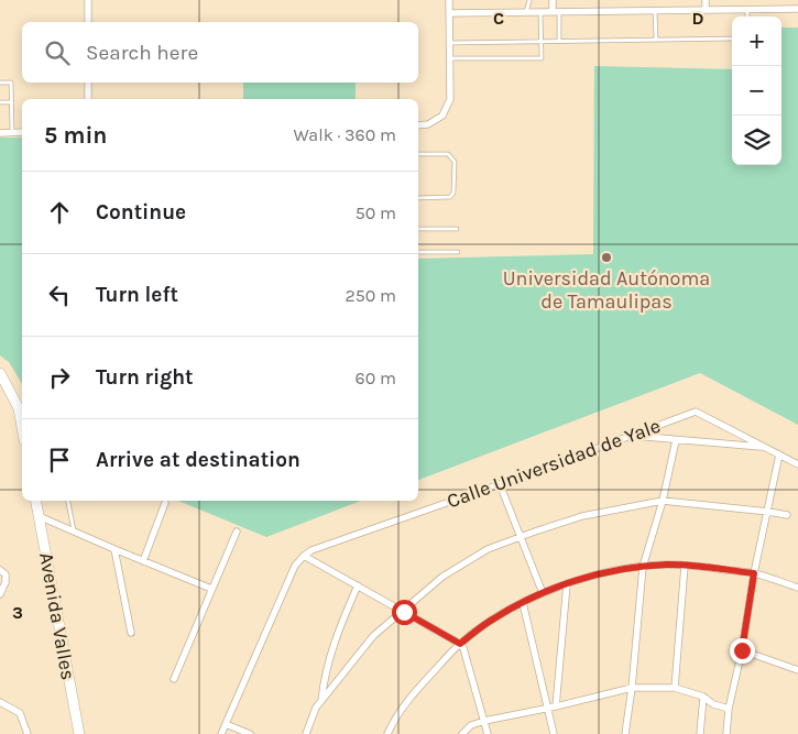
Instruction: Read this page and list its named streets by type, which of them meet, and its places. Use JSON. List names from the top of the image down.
{
  "streets": {
    "main road": ["Avenida Valles"],
    "street": ["Calle Universidad de Yale"]
  },
  "places": ["Universidad Autónoma de Tamaulipas"],
  "page": {
    "map_buttons": ["+", "−"],
    "search": "Search here",
    "heading": ["5 min", "Walk · 360 m"],
    "list": [
      ["Continue", "50 m"],
      ["Turn left", "250 m"],
      ["Turn right", "60 m"],
      "Arrive at destination"
    ]
  },
  "grid": {
    "columns": ["C", "D"],
    "rows": ["3"]
  }
}
